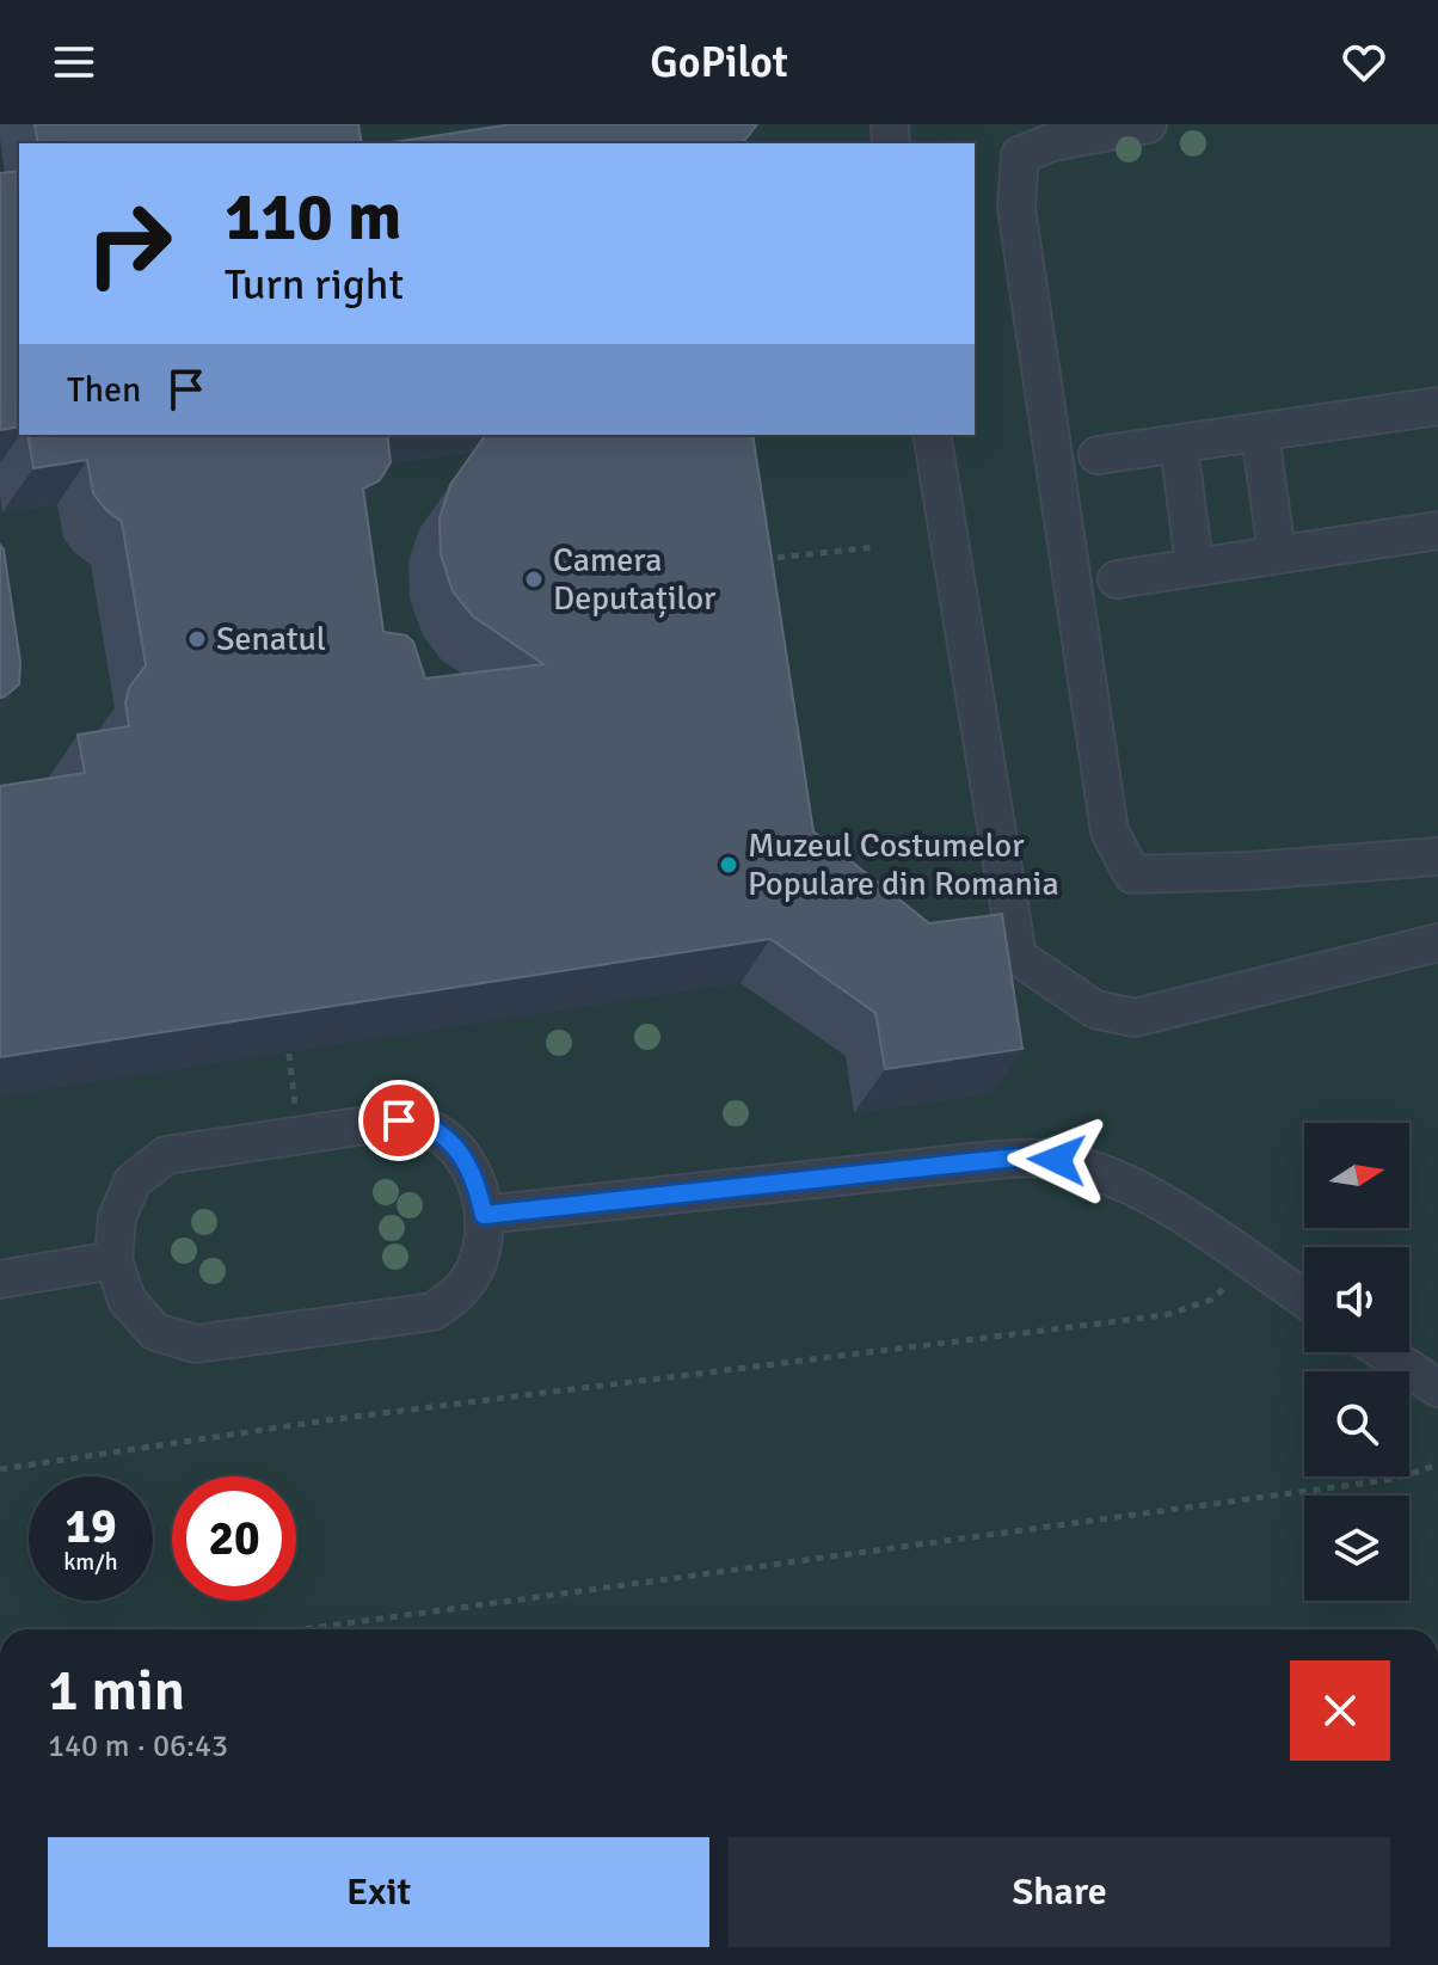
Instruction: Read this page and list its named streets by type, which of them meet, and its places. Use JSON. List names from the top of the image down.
{
  "places": ["Camera Deputaților", "Senatul", "Muzeul Costumelor Populare din Romania"],
  "north": "right",
  "page": {
    "header": "GoPilot",
    "turn": ["110 m", "Turn right"],
    "then": "Then",
    "speed": "19 km/h",
    "limit": "20",
    "heading": ["1 min", "140 m · 06:43"],
    "buttons": ["Exit", "Share"]
  }
}
